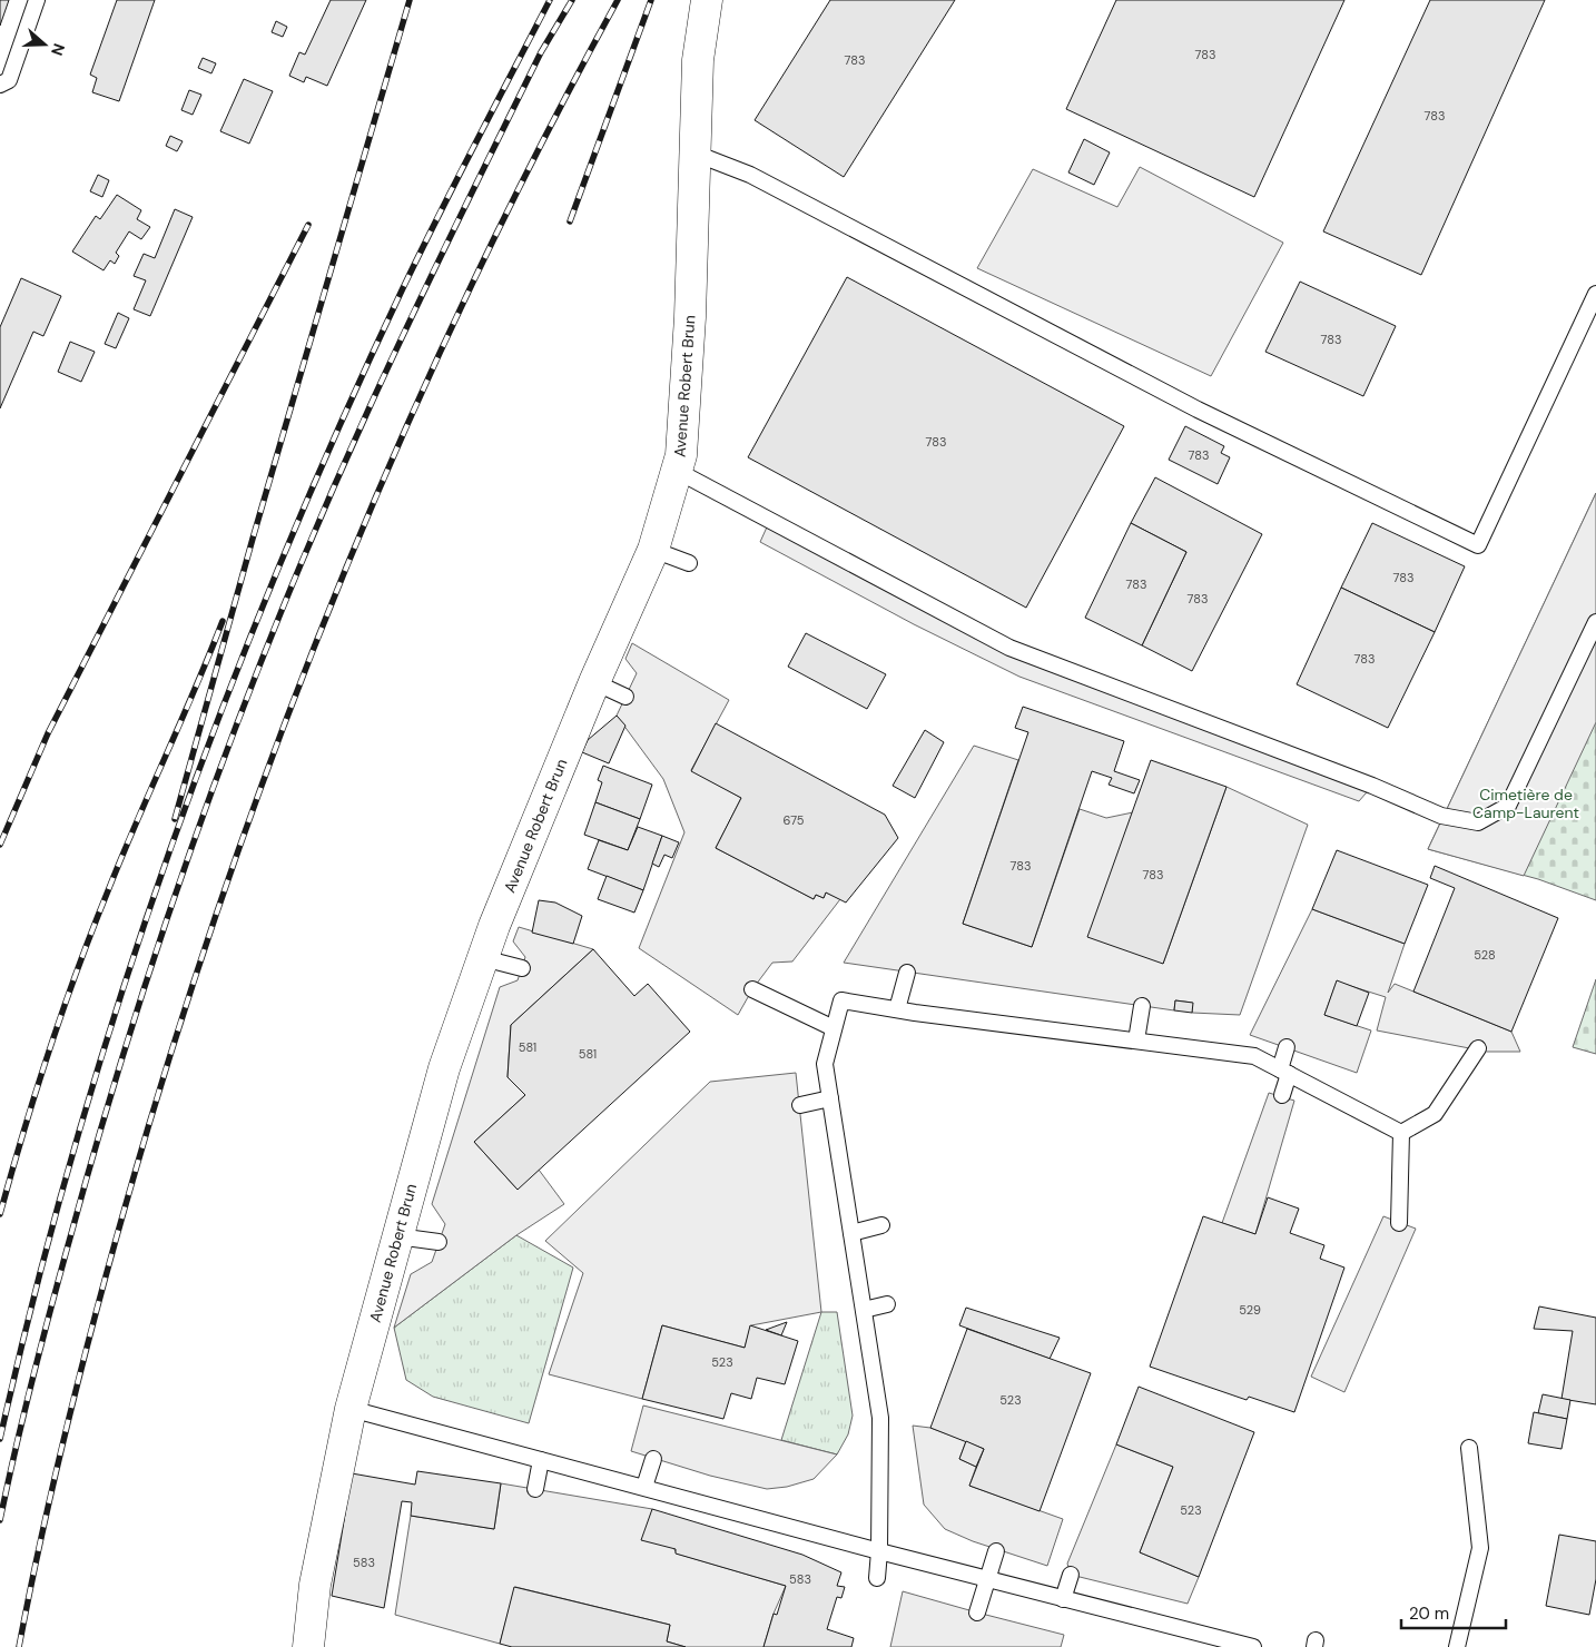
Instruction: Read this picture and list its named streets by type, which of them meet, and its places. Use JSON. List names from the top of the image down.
{
  "streets": {
    "street": ["Avenue Robert Brun"]
  },
  "parks": ["Cimetière de Camp-Laurent"],
  "house_numbers": [
    "783",
    "783",
    "783",
    "783",
    "783",
    "783",
    "783",
    "783",
    "783",
    "783",
    "675",
    "783",
    "783",
    "528",
    "581",
    "581",
    "529",
    "523",
    "523",
    "523",
    "583",
    "583"
  ],
  "scale_bar": "20 m",
  "north": "right"
}
